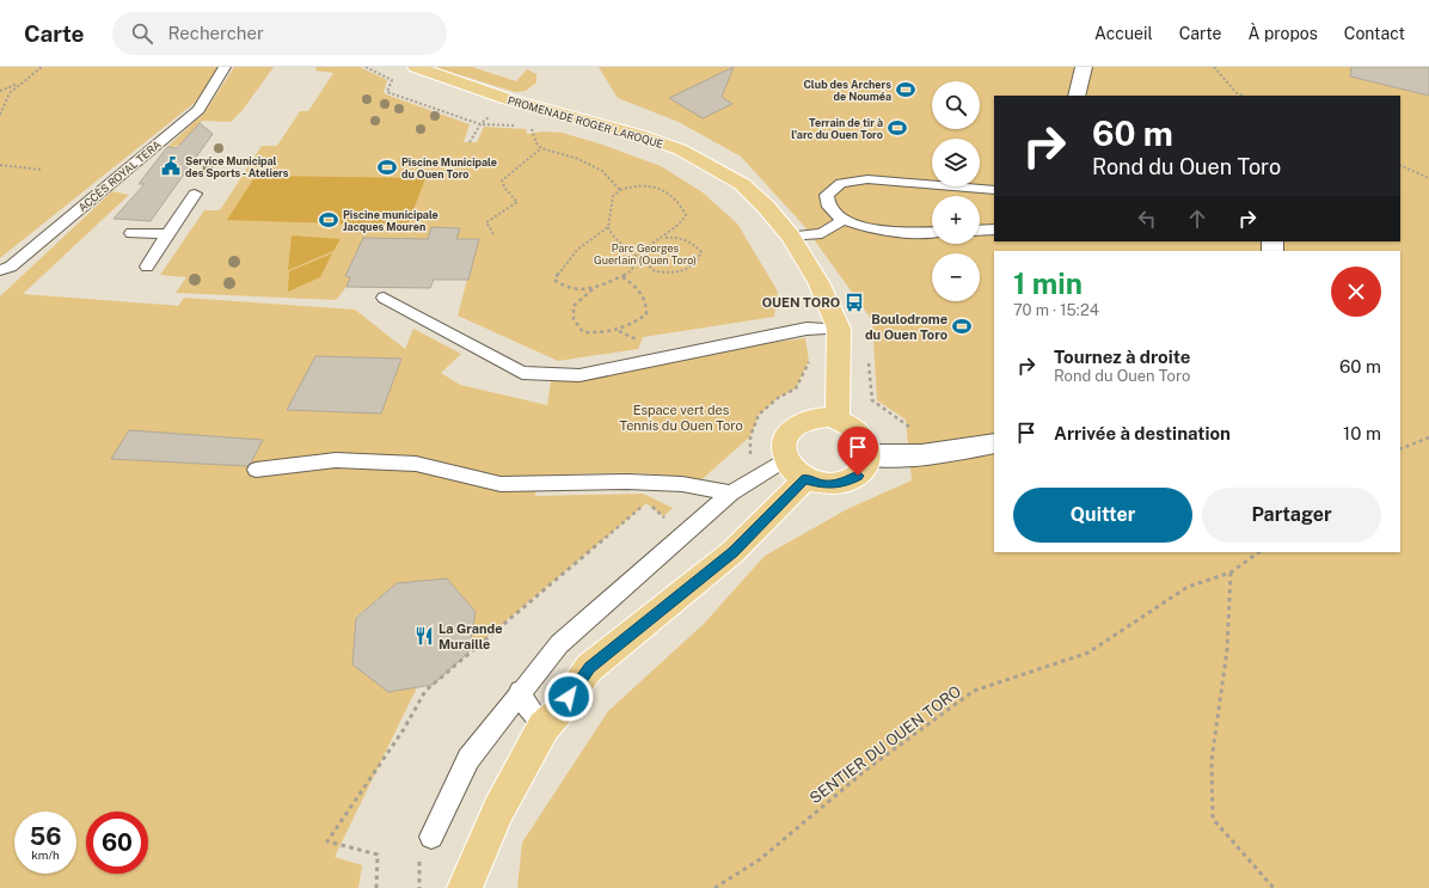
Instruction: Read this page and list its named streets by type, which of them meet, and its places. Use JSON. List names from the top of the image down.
{
  "streets": {
    "main road": ["PROMENADE ROGER LAROQUE"],
    "lane": ["ACCÈS ROYAL TERA"],
    "path": ["SENTIER DU OUEN TORO"]
  },
  "parks": ["Parc Georges Guerlain (Ouen Toro)", "Espace vert des Tennis du Ouen Toro"],
  "places": {
    "sports": [
      "Club des Archers de Nouméa",
      "Terrain de tir à l'arc du Ouen Toro",
      "Piscine Municipale du Ouen Toro",
      "Piscine municipale Jacques Mouren",
      "Boulodrome du Ouen Toro"
    ],
    "public building": ["Service Municipal des Sports - Ateliers"],
    "bus stop": ["OUEN TORO"],
    "restaurant": ["La Grande Muraille"]
  },
  "page": {
    "header": "Carte",
    "search": "Rechercher",
    "nav": [
      "Accueil",
      "Carte",
      "À propos",
      "Contact"
    ],
    "map_buttons": ["+", "−"],
    "turn": ["60 m", "Rond du Ouen Toro"],
    "heading": ["1 min", "70 m · 15:24"],
    "list": [
      {
        "name": "Tournez à droite",
        "note": "Rond du Ouen Toro",
        "value": "60 m"
      },
      {
        "name": "Arrivée à destination",
        "value": "10 m"
      }
    ],
    "buttons": ["Quitter", "Partager"],
    "speed": "56 km/h",
    "limit": "60"
  }
}
